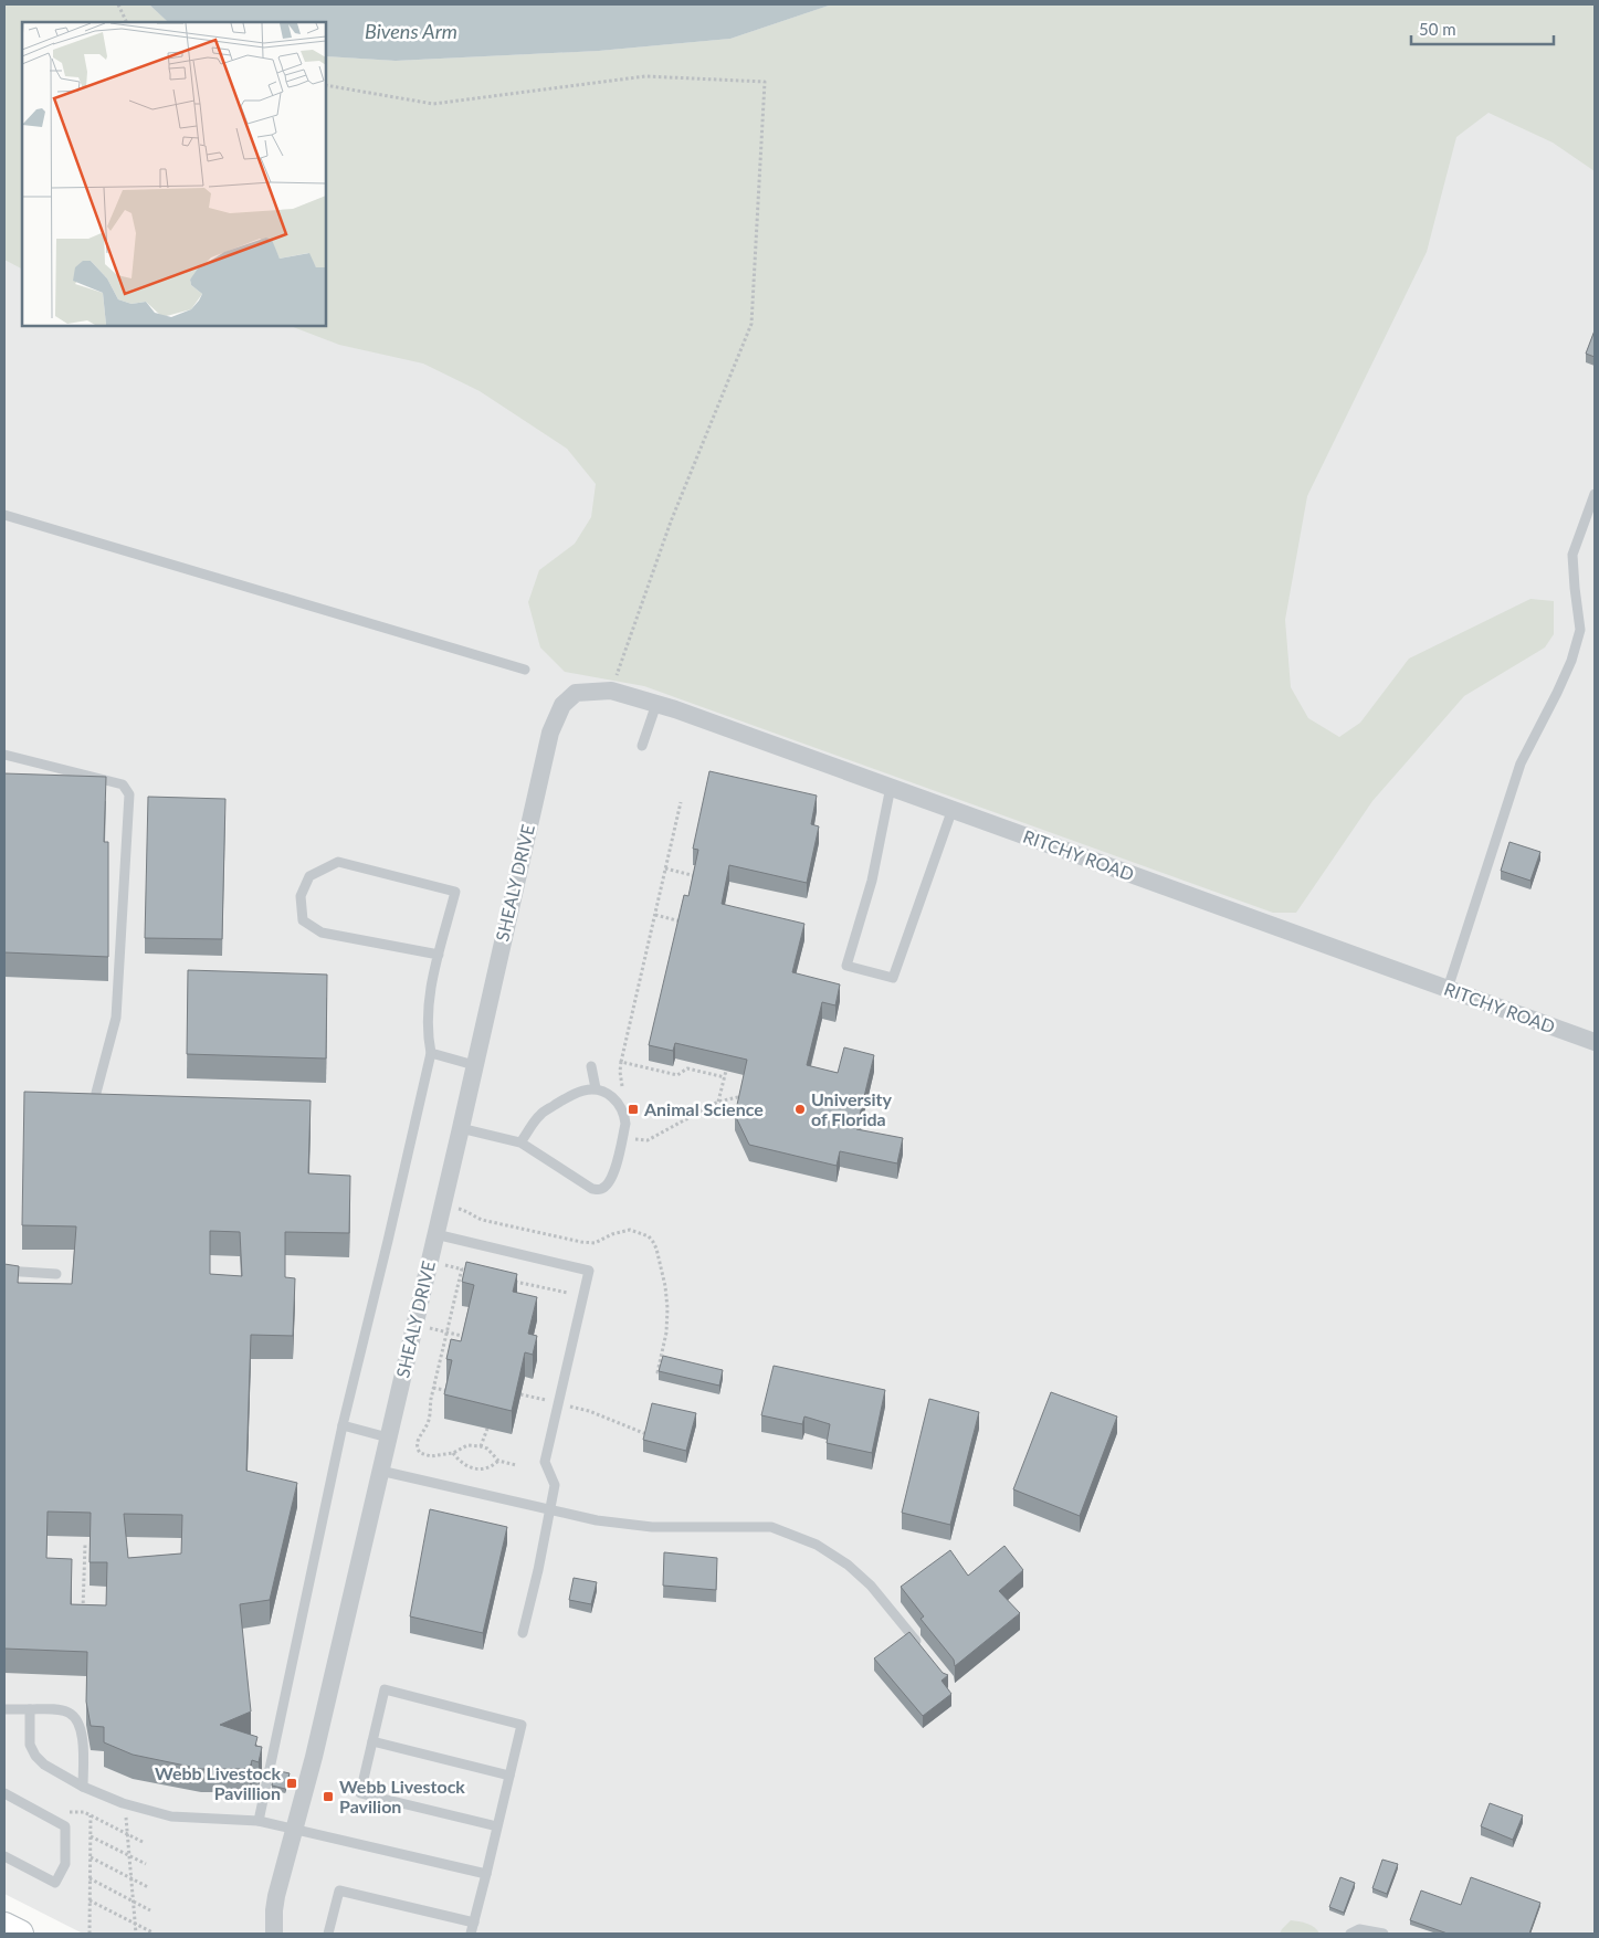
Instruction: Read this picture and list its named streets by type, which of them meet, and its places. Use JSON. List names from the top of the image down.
{
  "streets": {
    "street": ["RITCHY ROAD", "SHEALY DRIVE"]
  },
  "crossings": [
    ["RITCHY ROAD", "SHEALY DRIVE"]
  ],
  "water": ["Bivens Arm"],
  "places": {
    "transit": ["Animal Science", "Webb Livestock Pavillion", "Webb Livestock Pavilion"],
    "other": ["University of Florida"]
  },
  "scale_bar": "50 m"
}
